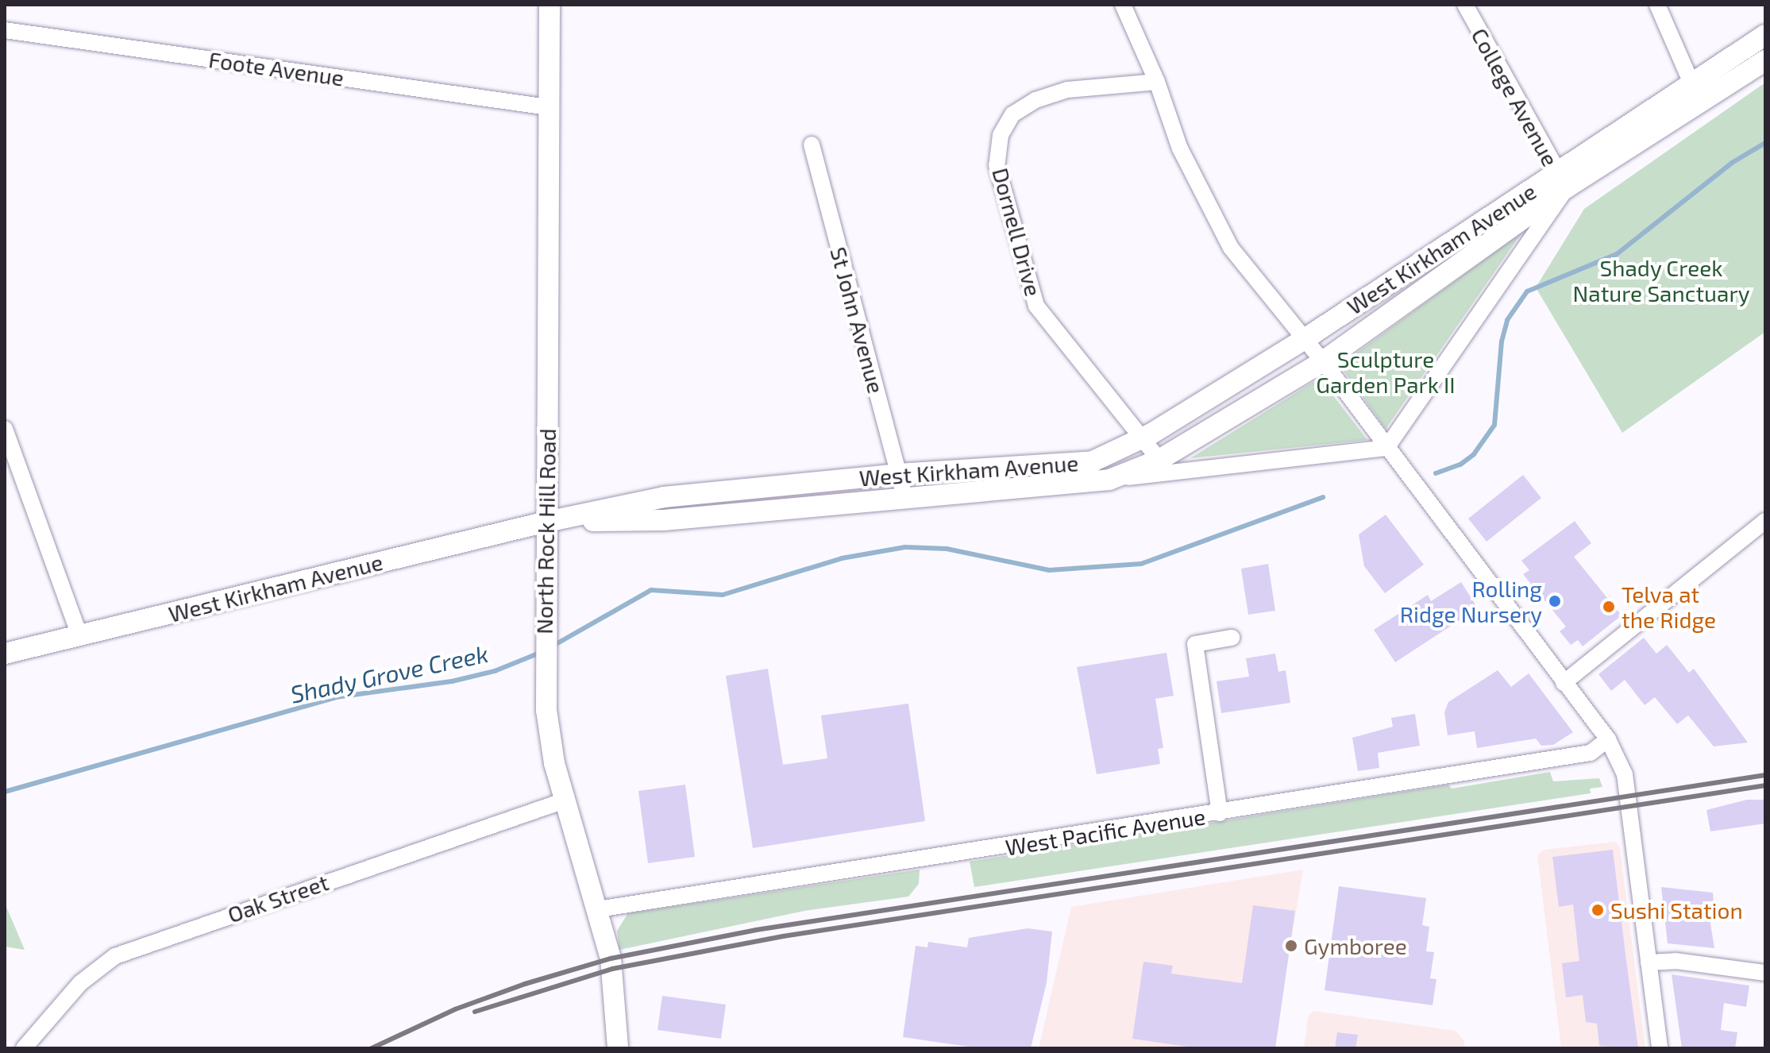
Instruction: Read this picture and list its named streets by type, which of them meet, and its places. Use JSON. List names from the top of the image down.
{
  "streets": {
    "street": [
      "Foote Avenue",
      "College Avenue",
      "Dornell Drive",
      "West Kirkham Avenue",
      "St John Avenue",
      "North Rock Hill Road",
      "West Pacific Avenue",
      "Oak Street"
    ]
  },
  "crossings": [
    ["Foote Avenue", "North Rock Hill Road"],
    ["College Avenue", "West Kirkham Avenue"],
    ["Dornell Drive", "West Kirkham Avenue"],
    ["West Kirkham Avenue", "St John Avenue"],
    ["West Kirkham Avenue", "North Rock Hill Road"],
    ["North Rock Hill Road", "West Pacific Avenue"],
    ["North Rock Hill Road", "Oak Street"]
  ],
  "water": ["Shady Grove Creek"],
  "parks": ["Shady Creek Nature Sanctuary", "Sculpture Garden Park II"],
  "places": [
    "Rolling Ridge Nursery",
    "Telva at the Ridge",
    "Sushi Station",
    "Gymboree"
  ]
}
